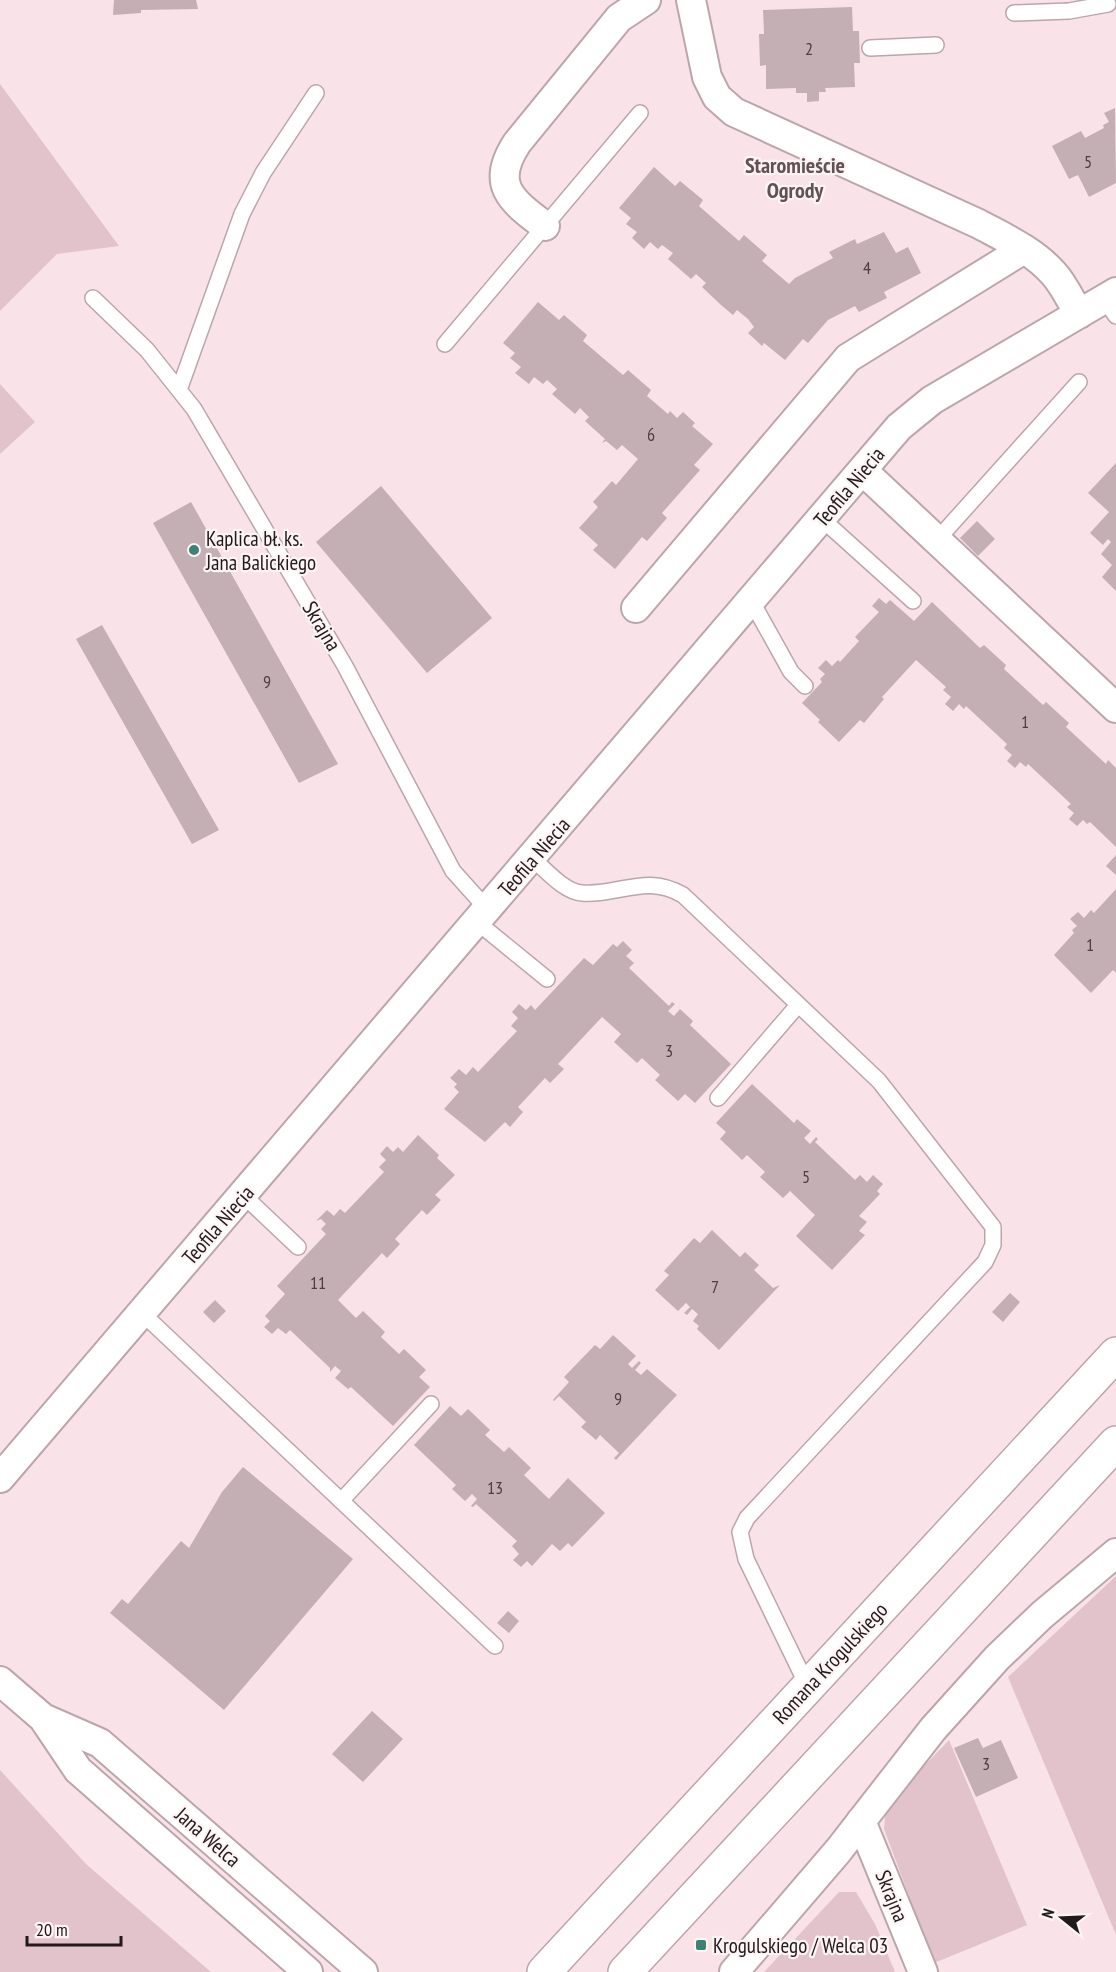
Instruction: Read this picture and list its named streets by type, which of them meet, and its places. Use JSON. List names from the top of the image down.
{
  "streets": {
    "main road": ["Romana Krogulskiego"],
    "street": ["Teofila Niecia", "Skrajna", "Jana Welca"]
  },
  "crossings": [
    ["Teofila Niecia", "Skrajna"]
  ],
  "districts": ["Staromieście Ogrody"],
  "places": {
    "other": ["Kaplica bł. ks. Jana Balickiego"],
    "transit": ["Krogulskiego / Welca 03"]
  },
  "house_numbers": [
    "2",
    "5",
    "4",
    "6",
    "9",
    "1",
    "1",
    "3",
    "5",
    "11",
    "7",
    "9",
    "13",
    "3"
  ],
  "scale_bar": "20 m",
  "north": "left"
}
